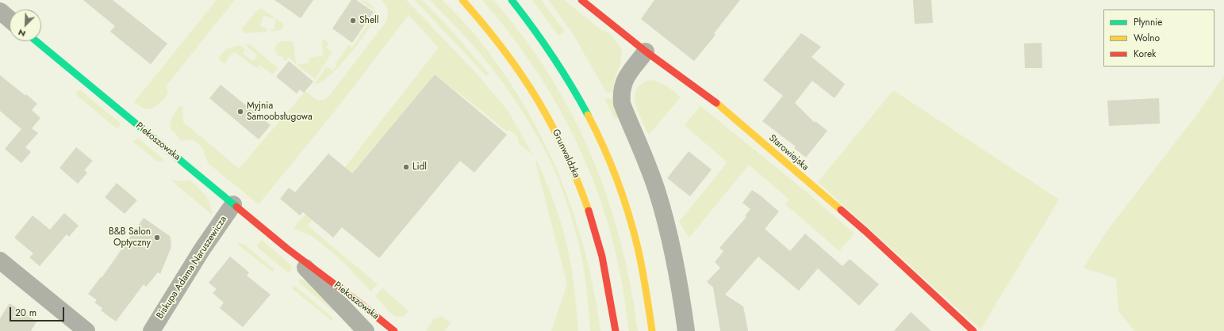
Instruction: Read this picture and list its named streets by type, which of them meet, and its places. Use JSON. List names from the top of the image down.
{
  "streets": {
    "street": [
      "Piekoszowska",
      "Starowiejska",
      "Grunwaldzka",
      "Biskupa Adama Naruszewicza"
    ]
  },
  "crossings": [
    ["Piekoszowska", "Biskupa Adama Naruszewicza"]
  ],
  "places": [
    "Shell",
    "Myjnia Samoobsługowa",
    "Lidl",
    "B&B Salon Optyczny"
  ],
  "legend": ["Płynnie", "Wolno", "Korek"],
  "scale_bar": "20 m",
  "north": "bottom left"
}
